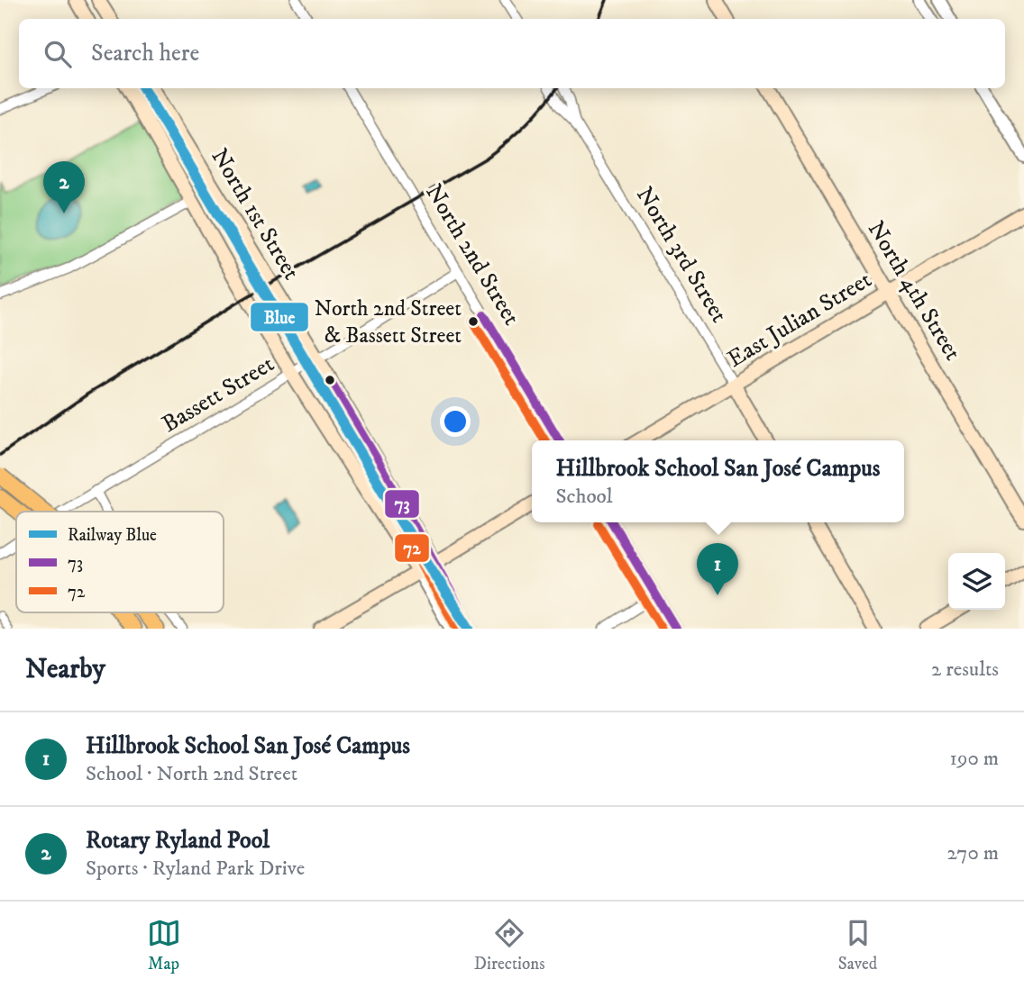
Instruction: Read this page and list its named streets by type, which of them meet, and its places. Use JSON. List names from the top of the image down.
{
  "streets": {
    "main road": [
      "North 1st Street",
      "North 3rd Street",
      "North 4th Street",
      "East Julian Street"
    ],
    "street": ["North 2nd Street", "Bassett Street"]
  },
  "crossings": [
    ["North 1st Street", "Bassett Street"],
    ["North 2nd Street", "Bassett Street"],
    ["North 3rd Street", "East Julian Street"],
    ["North 4th Street", "East Julian Street"]
  ],
  "places": ["North 2nd Street & Bassett Street"],
  "lines": ["rail line Blue", "transit line 73", "transit line 72"],
  "legend": ["Railway Blue", "73", "72"],
  "page": {
    "search": "Search here",
    "pins": ["2", "1"],
    "popup": ["Hillbrook School San José Campus", "School"],
    "heading": ["Nearby", "2 results"],
    "list": [
      {
        "mark": "1",
        "name": "Hillbrook School San José Campus",
        "note": "School · North 2nd Street",
        "value": "190 m"
      },
      {
        "mark": "2",
        "name": "Rotary Ryland Pool",
        "note": "Sports · Ryland Park Drive",
        "value": "270 m"
      }
    ],
    "nav": ["Map", "Directions", "Saved"]
  }
}
